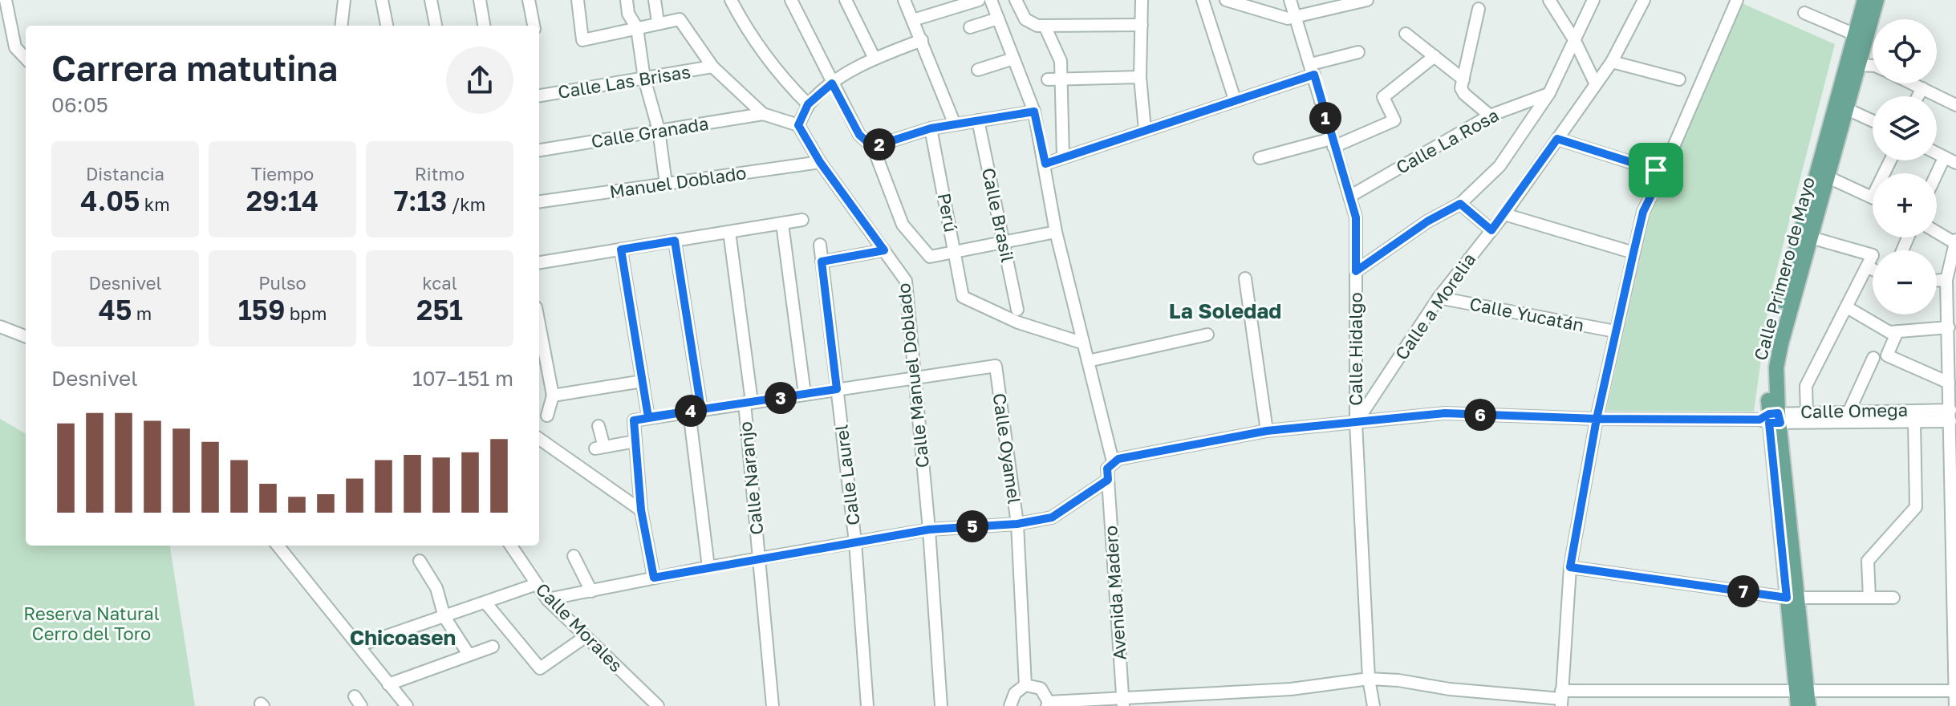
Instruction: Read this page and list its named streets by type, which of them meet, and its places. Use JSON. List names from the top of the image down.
{
  "streets": {
    "main road": ["Calle Primero de Mayo"],
    "street": [
      "Calle Las Brisas",
      "Calle Granada",
      "Calle La Rosa",
      "Manuel Doblado",
      "Perú",
      "Calle Brasil",
      "Calle a Morelia",
      "Calle Yucatán",
      "Calle Hidalgo",
      "Calle Manuel Doblado",
      "Calle Omega",
      "Calle Oyamel",
      "Calle Laurel",
      "Calle Naranjo",
      "Avenida Madero",
      "Calle Morales"
    ]
  },
  "crossings": [
    ["Calle La Rosa", "Calle Hidalgo"],
    ["Manuel Doblado", "Calle Manuel Doblado"],
    ["Calle Primero de Mayo", "Calle Omega"],
    ["Calle a Morelia", "Calle Yucatán"],
    ["Calle a Morelia", "Calle Hidalgo"],
    ["Calle a Morelia", "Calle Omega"],
    ["Calle Hidalgo", "Calle Omega"],
    ["Calle Manuel Doblado", "Calle Oyamel"],
    ["Calle Omega", "Avenida Madero"]
  ],
  "districts": ["La Soledad", "Chicoasen"],
  "parks": ["Reserva Natural Cerro del Toro"],
  "page": {
    "map_buttons": ["+", "−"],
    "heading": ["Carrera matutina", "06:05"],
    "pins": [
      "1",
      "2",
      "3",
      "4",
      "6",
      "5",
      "7"
    ],
    "stats": [
      ["Distancia", "4.05 km"],
      ["Tiempo", "29:14"],
      ["Ritmo", "7:13 /km"],
      ["Desnivel", "45 m"],
      ["Pulso", "159 bpm"],
      ["kcal", "251"]
    ],
    "chart": ["Desnivel", "107–151 m"]
  }
}
